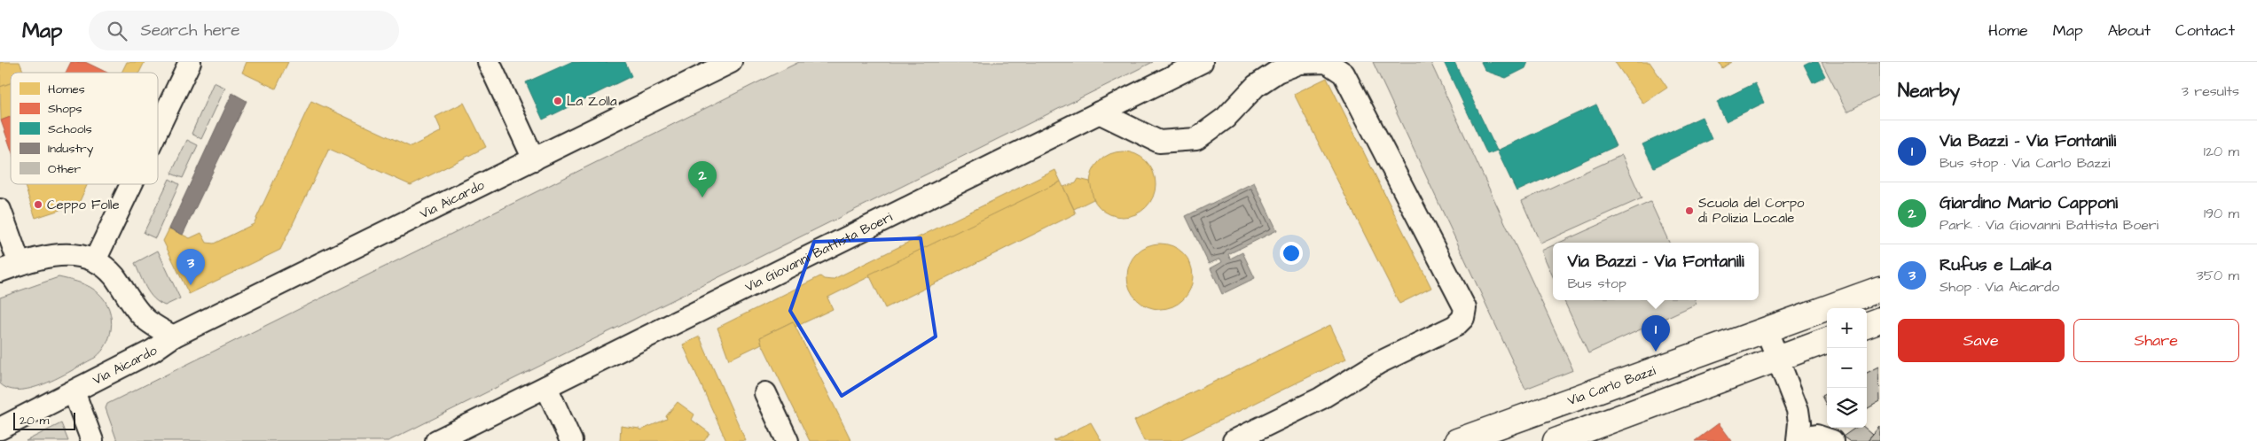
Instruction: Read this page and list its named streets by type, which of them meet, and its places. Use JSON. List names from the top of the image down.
{
  "streets": {
    "main road": ["Via Carlo Bazzi"],
    "street": ["Via Aicardo", "Via Giovanni Battista Boeri"]
  },
  "places": ["La Zolla", "Ceppo Folle", "Scuola del Corpo di Polizia Locale"],
  "legend": [
    "Homes",
    "Shops",
    "Schools",
    "Industry",
    "Other"
  ],
  "scale_bar": "20 m",
  "page": {
    "header": "Map",
    "search": "Search here",
    "nav": [
      "Home",
      "Map",
      "About",
      "Contact"
    ],
    "heading": ["Nearby", "3 results"],
    "list": [
      {
        "mark": "1",
        "name": "Via Bazzi - Via Fontanili",
        "note": "Bus stop · Via Carlo Bazzi",
        "value": "120 m"
      },
      {
        "mark": "2",
        "name": "Giardino Mario Capponi",
        "note": "Park · Via Giovanni Battista Boeri",
        "value": "190 m"
      },
      {
        "mark": "3",
        "name": "Rufus e Laika",
        "note": "Shop · Via Aicardo",
        "value": "350 m"
      }
    ],
    "pins": ["2", "3", "1"],
    "popup": ["Via Bazzi - Via Fontanili", "Bus stop"],
    "buttons": ["Save", "Share"],
    "map_buttons": ["+", "−"],
    "scale": "20 m"
  }
}
